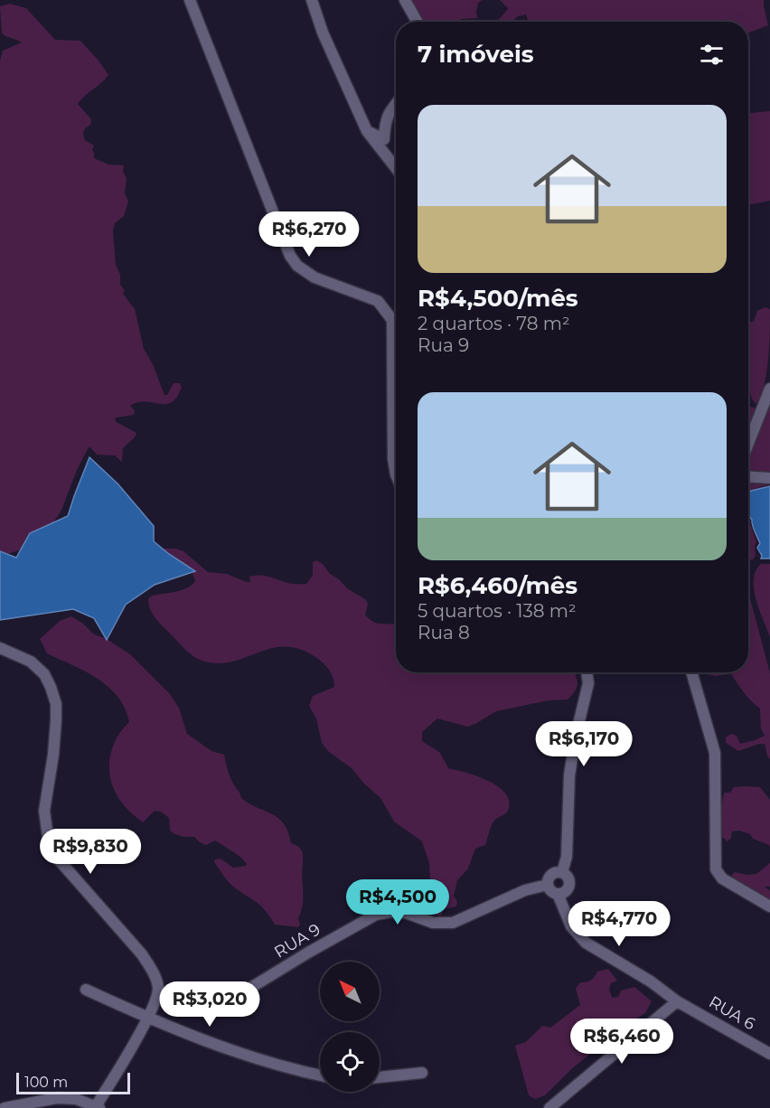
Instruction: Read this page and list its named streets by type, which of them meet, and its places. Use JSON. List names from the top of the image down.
{
  "streets": {
    "street": ["RUA 9", "RUA 6"]
  },
  "crossings": [
    ["RUA 9", "RUA 6"]
  ],
  "scale_bar": "100 m",
  "north": "top left",
  "page": {
    "heading": "7 imóveis",
    "list": [
      {
        "name": "R$4,500/mês",
        "note": "2 quartos · 78 m² · Rua 9"
      },
      {
        "name": "R$6,460/mês",
        "note": "5 quartos · 138 m² · Rua 8"
      }
    ],
    "price": [
      "R$6,270",
      "R$6,170",
      "R$9,830",
      "R$4,500",
      "R$4,770",
      "R$3,020",
      "R$6,460"
    ],
    "scale": "100 m"
  }
}
